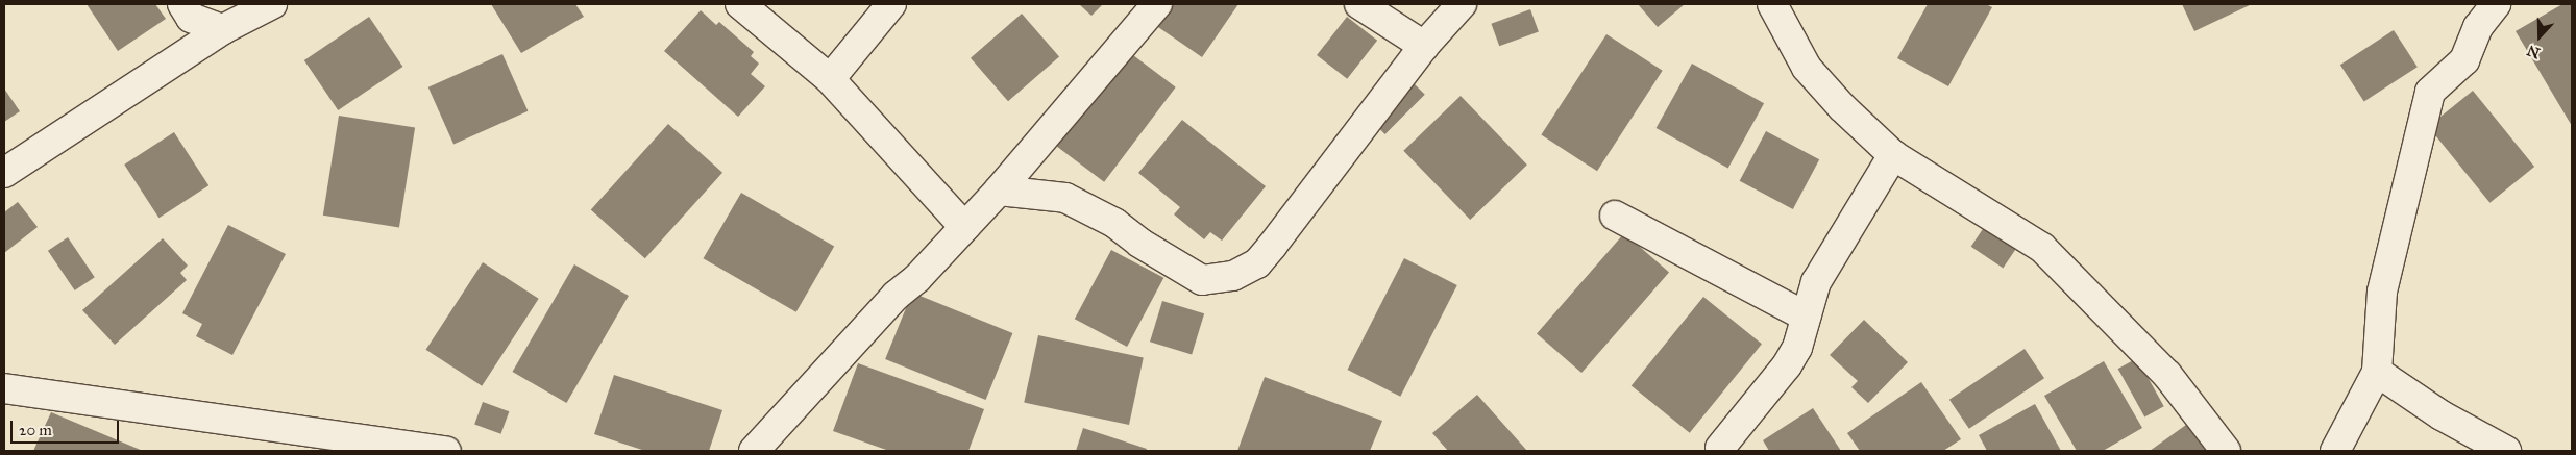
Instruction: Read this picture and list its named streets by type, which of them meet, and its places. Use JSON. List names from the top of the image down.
{
  "scale_bar": "20 m",
  "north": "bottom"
}
